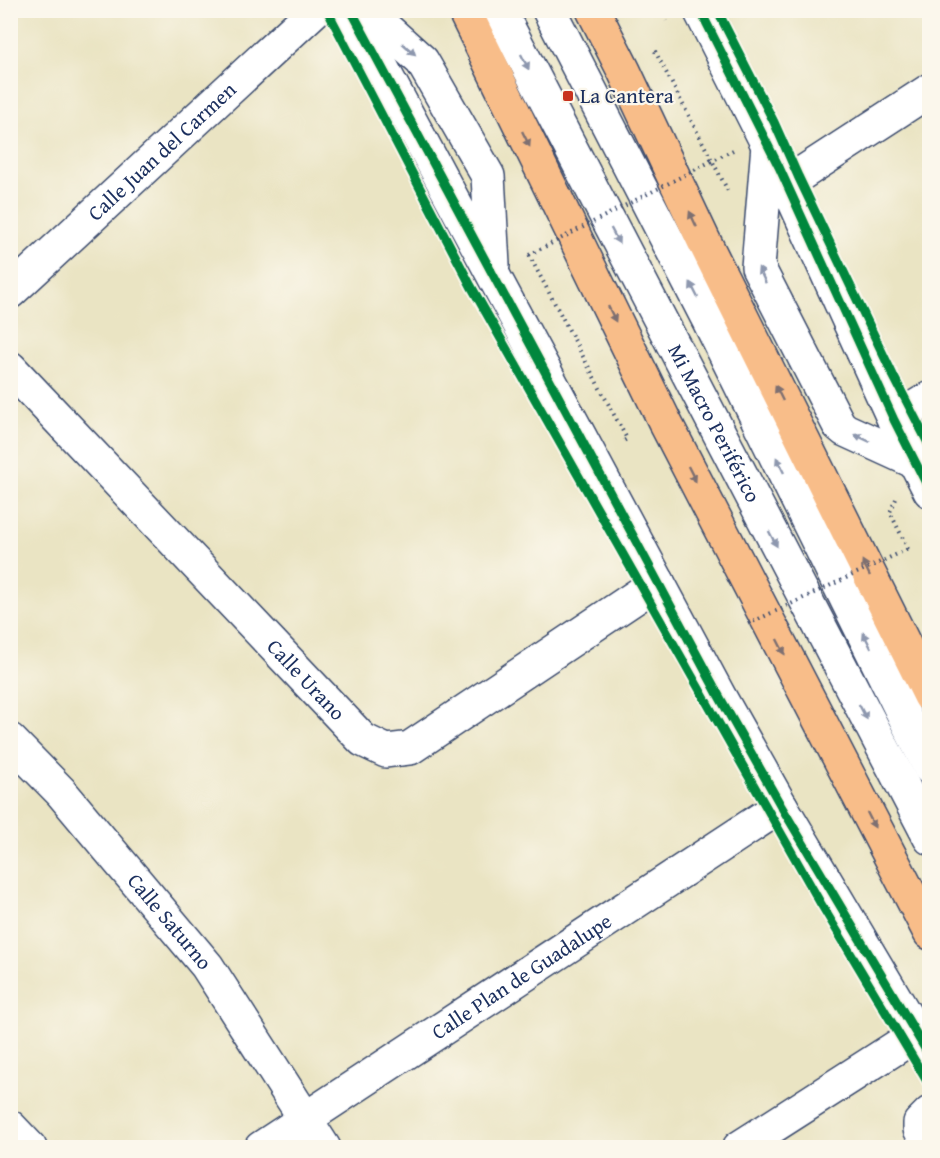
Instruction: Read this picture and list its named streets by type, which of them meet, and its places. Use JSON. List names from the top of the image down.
{
  "streets": {
    "street": [
      "Calle Juan del Carmen",
      "Mi Macro Periférico",
      "Calle Urano",
      "Calle Saturno",
      "Calle Plan de Guadalupe"
    ]
  },
  "crossings": [
    ["Calle Saturno", "Calle Plan de Guadalupe"]
  ],
  "places": {
    "transit": ["La Cantera"]
  }
}
